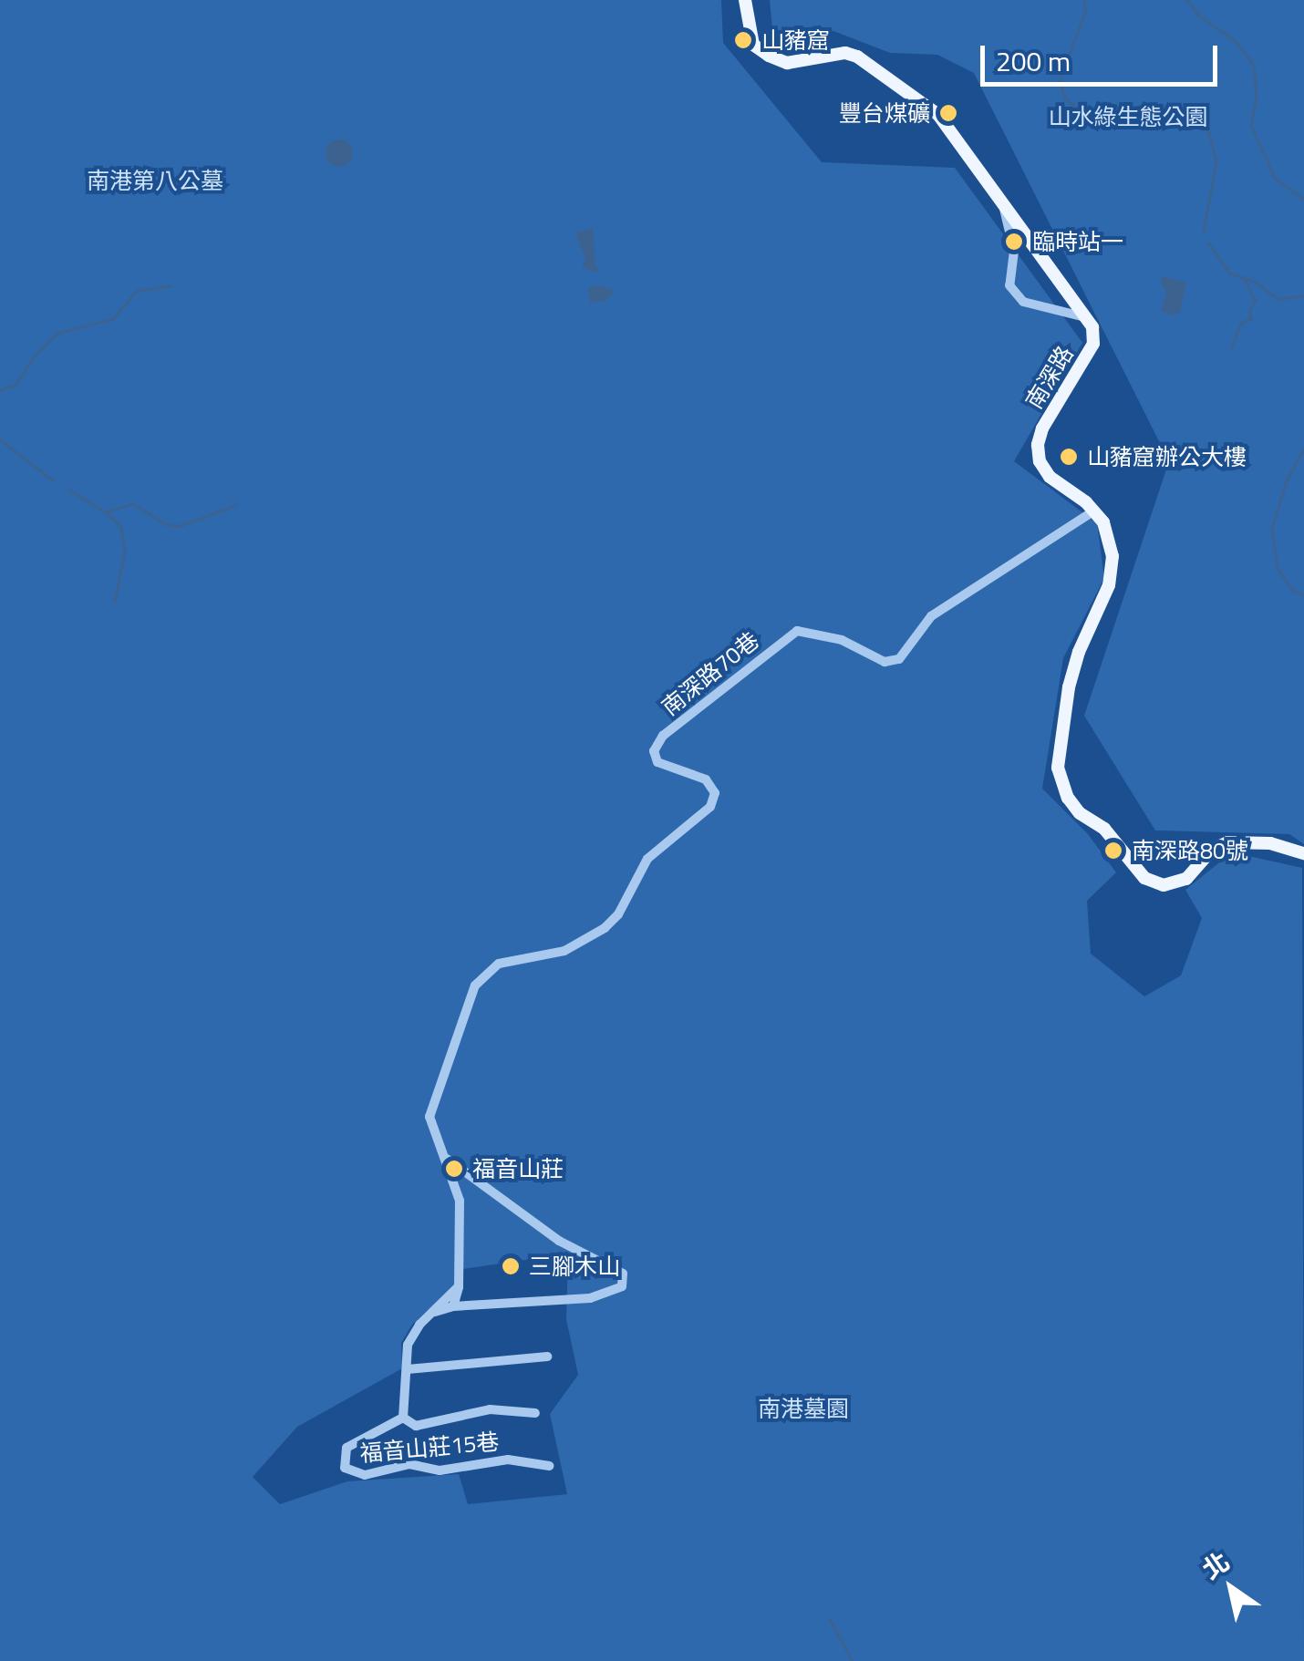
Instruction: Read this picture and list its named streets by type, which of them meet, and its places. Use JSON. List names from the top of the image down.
{
  "streets": {
    "main road": ["南深路"],
    "street": ["南深路70巷", "福音山莊15巷"]
  },
  "crossings": [
    ["南深路", "南深路70巷"]
  ],
  "parks": ["山水綠生態公園", "南港第八公墓", "南港墓園"],
  "places": [
    "山豬窟",
    "豐台煤礦",
    "臨時站一",
    "山豬窟辦公大樓",
    "南深路80號",
    "福音山莊",
    "三腳木山"
  ],
  "scale_bar": "200 m",
  "north": "top left"
}
